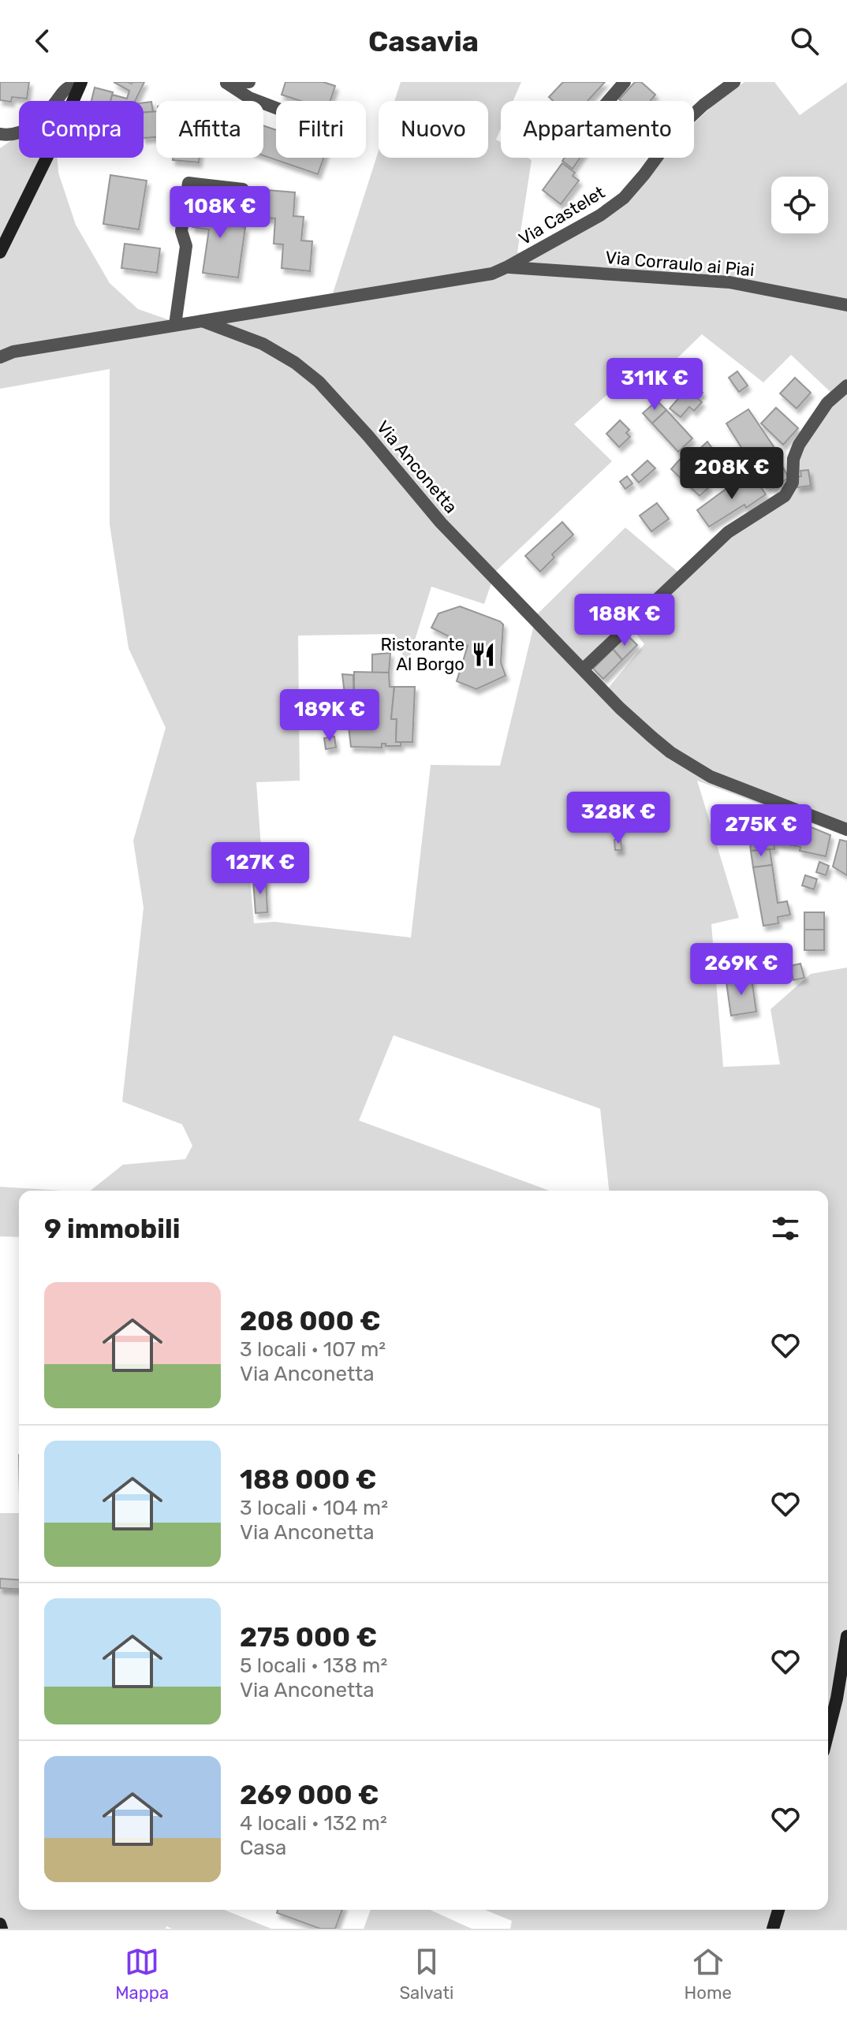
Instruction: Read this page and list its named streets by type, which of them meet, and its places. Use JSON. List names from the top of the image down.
{
  "streets": {
    "street": ["Via Castelet", "Via Corraulo ai Piai", "Via Anconetta"]
  },
  "crossings": [
    ["Via Castelet", "Via Corraulo ai Piai"],
    ["Via Castelet", "Via Anconetta"],
    ["Via Corraulo ai Piai", "Via Anconetta"]
  ],
  "places": {
    "restaurant": ["Ristorante Al Borgo"]
  },
  "page": {
    "header": "Casavia",
    "chip": [
      "Compra",
      "Affitta",
      "Filtri",
      "Nuovo",
      "Appartamento"
    ],
    "price": [
      "108K €",
      "311K €",
      "208K €",
      "188K €",
      "189K €",
      "328K €",
      "275K €",
      "127K €",
      "269K €"
    ],
    "heading": "9 immobili",
    "list": [
      {
        "name": "208 000 €",
        "note": "3 locali · 107 m² · Via Anconetta"
      },
      {
        "name": "188 000 €",
        "note": "3 locali · 104 m² · Via Anconetta"
      },
      {
        "name": "275 000 €",
        "note": "5 locali · 138 m² · Via Anconetta"
      },
      {
        "name": "269 000 €",
        "note": "4 locali · 132 m² · Casa"
      }
    ],
    "tabs": ["Mappa", "Salvati", "Home"]
  }
}
